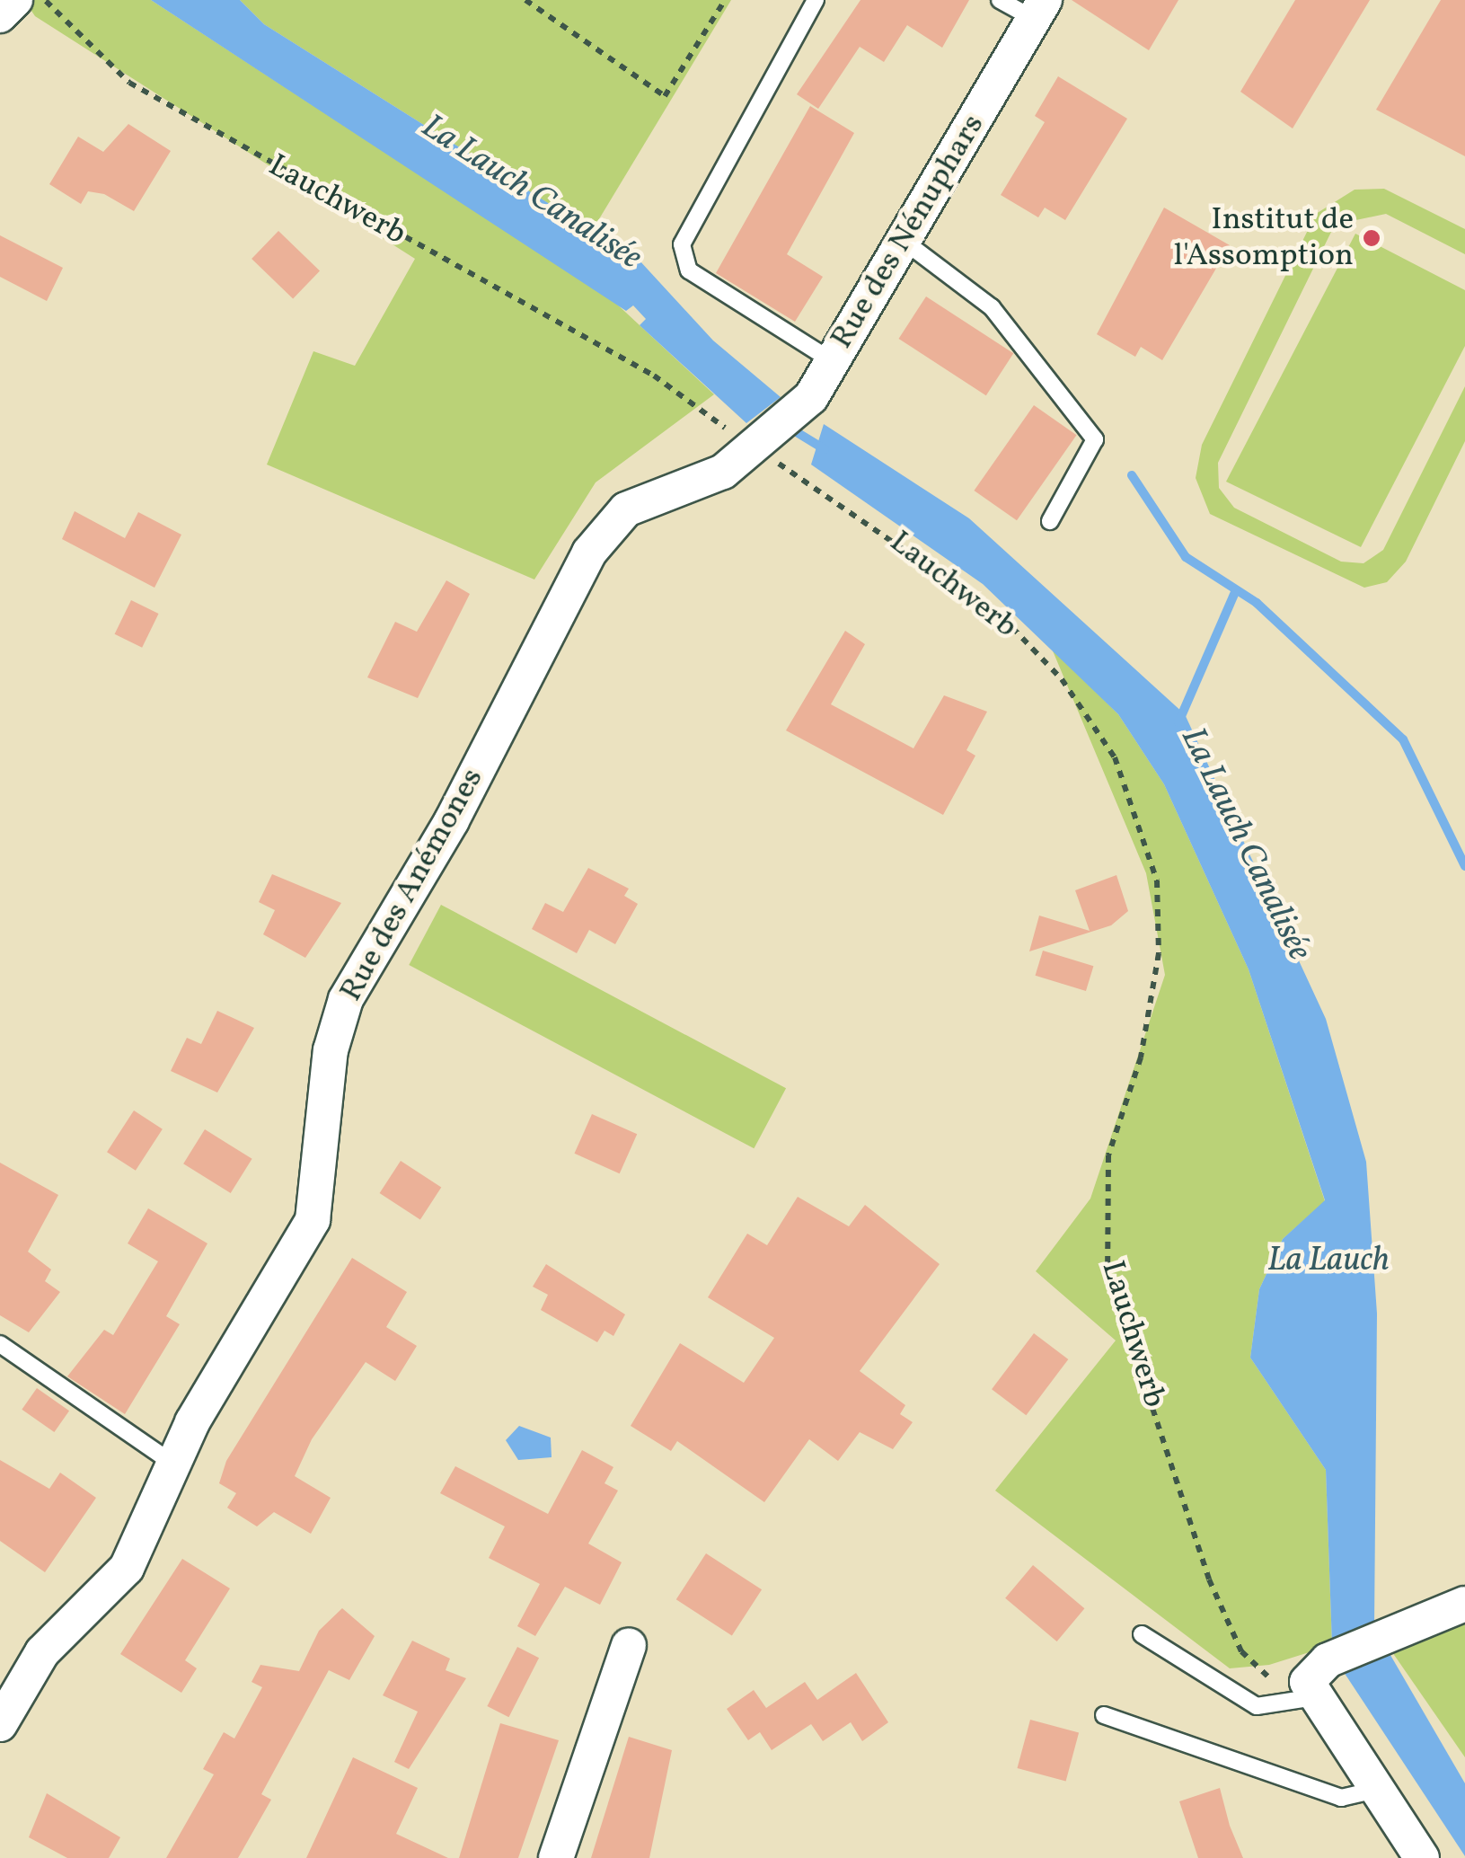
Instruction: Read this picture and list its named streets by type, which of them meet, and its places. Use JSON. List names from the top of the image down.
{
  "streets": {
    "street": ["Rue des Nénuphars", "Rue des Anémones"],
    "path": ["Lauchwerb"]
  },
  "crossings": [
    ["Lauchwerb", "Rue des Nénuphars"],
    ["Lauchwerb", "Rue des Anémones"],
    ["Rue des Nénuphars", "Rue des Anémones"]
  ],
  "water": ["La Lauch Canalisée", "La Lauch"],
  "places": ["Institut de l'Assomption"]
}
